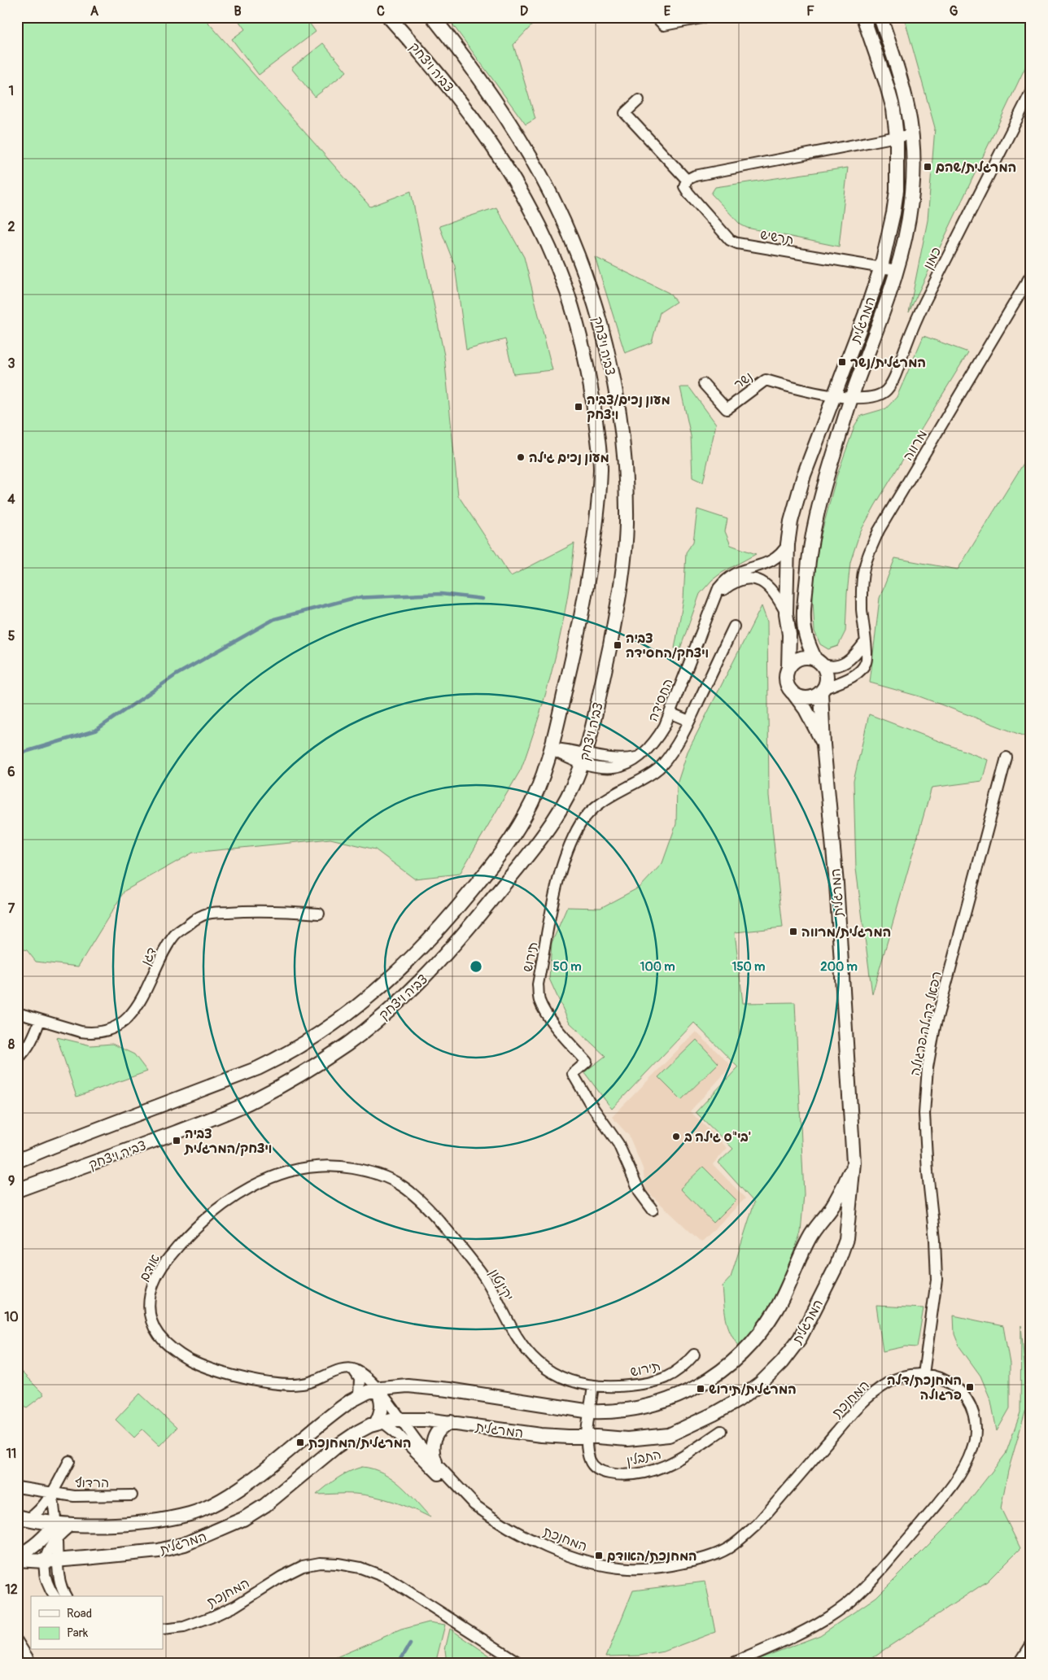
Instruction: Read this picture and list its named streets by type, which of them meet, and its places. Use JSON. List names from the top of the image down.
{
  "streets": {
    "street": [
      "צביה ויצחק",
      "תרשיש",
      "כמון",
      "המרגלית",
      "נשר",
      "מרווה",
      "החסידה",
      "דגן",
      "תירוש",
      "רפאל דה לה פרגולה",
      "אודם",
      "יקינטון",
      "המחנכת",
      "התבלין",
      "הרדוף"
    ]
  },
  "crossings": [
    ["צביה ויצחק", "החסידה"],
    ["תרשיש", "המרגלית"],
    ["כמון", "המרגלית"],
    ["כמון", "נשר"],
    ["המרגלית", "נשר"],
    ["המרגלית", "מרווה"],
    ["המרגלית", "החסידה"],
    ["המרגלית", "המחנכת"],
    ["המרגלית", "התבלין"],
    ["המרגלית", "הרדוף"],
    ["תירוש", "יקינטון"],
    ["רפאל דה לה פרגולה", "המחנכת"],
    ["אודם", "יקינטון"]
  ],
  "places": {
    "transit": [
      "המרגלית/שהם",
      "המרגלית/נשר",
      "מעון נכים/צביה ויצחק",
      "צביה ויצחק/החסידה",
      "המרגלית/מרווה",
      "צביה ויצחק/המרגלית",
      "המחנכת/דלה פרגולה",
      "המרגלית/תירוש",
      "המרגלית/המחנכת",
      "המחנכת/האודם"
    ],
    "other": ["מעון נכים גילה", "בי\"ס גילה ב'"]
  },
  "legend": ["Road", "Park"],
  "grid": {
    "columns": [
      "A",
      "B",
      "C",
      "D",
      "E",
      "F",
      "G"
    ],
    "rows": [
      "1",
      "2",
      "3",
      "4",
      "5",
      "6",
      "7",
      "8",
      "9",
      "10",
      "11",
      "12"
    ]
  },
  "rings": [
    "50 m",
    "100 m",
    "150 m",
    "200 m"
  ]
}
